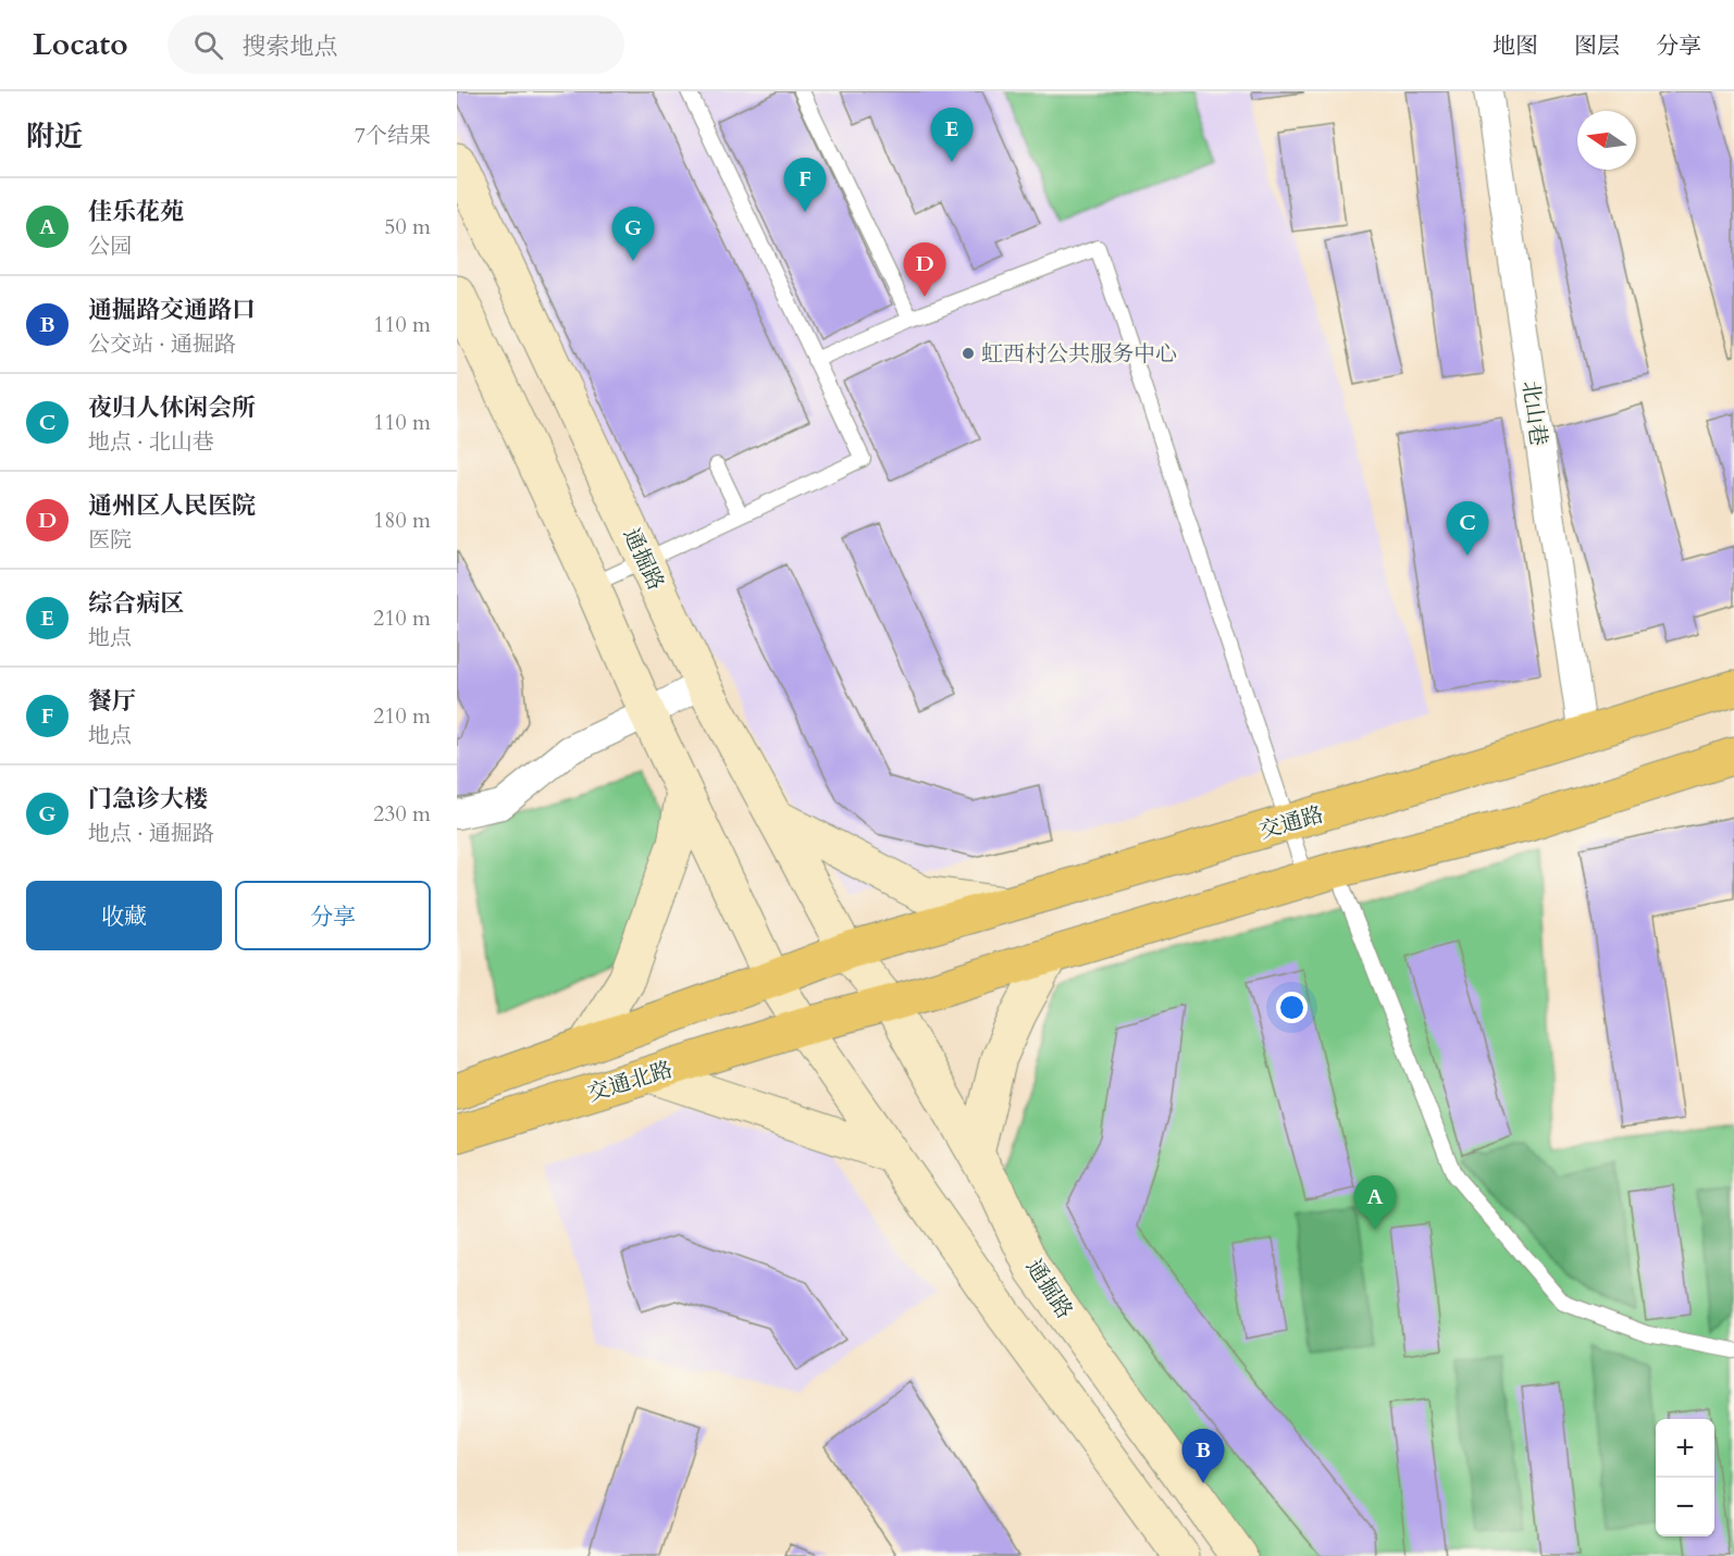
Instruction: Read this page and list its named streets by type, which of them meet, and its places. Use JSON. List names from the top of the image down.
{
  "streets": {
    "main road": ["通掘路", "交通路", "交通北路"],
    "street": ["北山巷"]
  },
  "crossings": [
    ["北山巷", "交通路"],
    ["通掘路", "交通路"],
    ["通掘路", "交通北路"]
  ],
  "places": ["虹西村公共服务中心"],
  "north": "left",
  "page": {
    "header": "Locato",
    "search": "搜索地点",
    "nav": ["地图", "图层", "分享"],
    "heading": ["附近", "7个结果"],
    "pins": [
      "E",
      "F",
      "G",
      "D",
      "C",
      "A",
      "B"
    ],
    "list": [
      {
        "mark": "A",
        "name": "佳乐花苑",
        "note": "公园",
        "value": "50 m"
      },
      {
        "mark": "B",
        "name": "通掘路交通路口",
        "note": "公交站 · 通掘路",
        "value": "110 m"
      },
      {
        "mark": "C",
        "name": "夜归人休闲会所",
        "note": "地点 · 北山巷",
        "value": "110 m"
      },
      {
        "mark": "D",
        "name": "通州区人民医院",
        "note": "医院",
        "value": "180 m"
      },
      {
        "mark": "E",
        "name": "综合病区",
        "note": "地点",
        "value": "210 m"
      },
      {
        "mark": "F",
        "name": "餐厅",
        "note": "地点",
        "value": "210 m"
      },
      {
        "mark": "G",
        "name": "门急诊大楼",
        "note": "地点 · 通掘路",
        "value": "230 m"
      }
    ],
    "buttons": ["收藏", "分享"],
    "map_buttons": ["+", "−"]
  }
}
